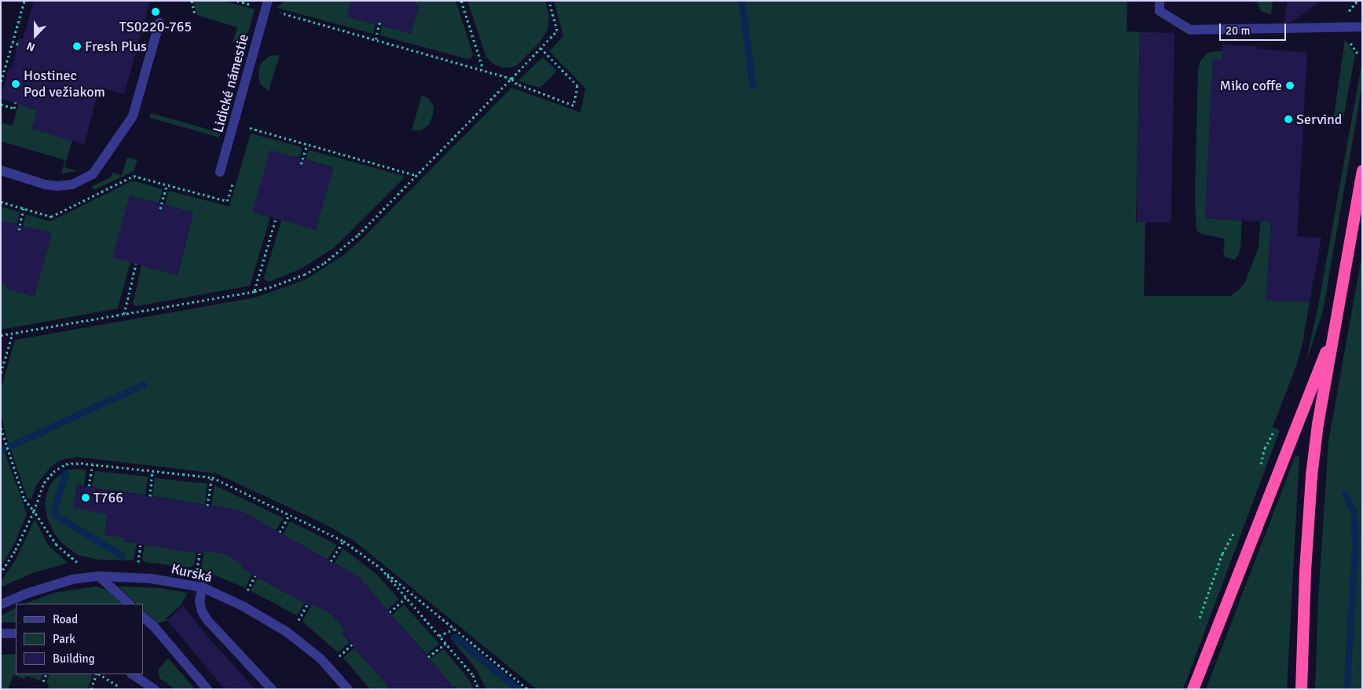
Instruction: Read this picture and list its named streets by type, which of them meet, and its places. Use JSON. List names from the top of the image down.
{
  "streets": {
    "street": ["Lidické námestie", "Kurská"]
  },
  "places": [
    "TS0220-765",
    "Fresh Plus",
    "Hostinec Pod vežiakom",
    "Miko coffe",
    "Servind",
    "T766"
  ],
  "legend": ["Road", "Park", "Building"],
  "scale_bar": "20 m",
  "north": "bottom"
}
